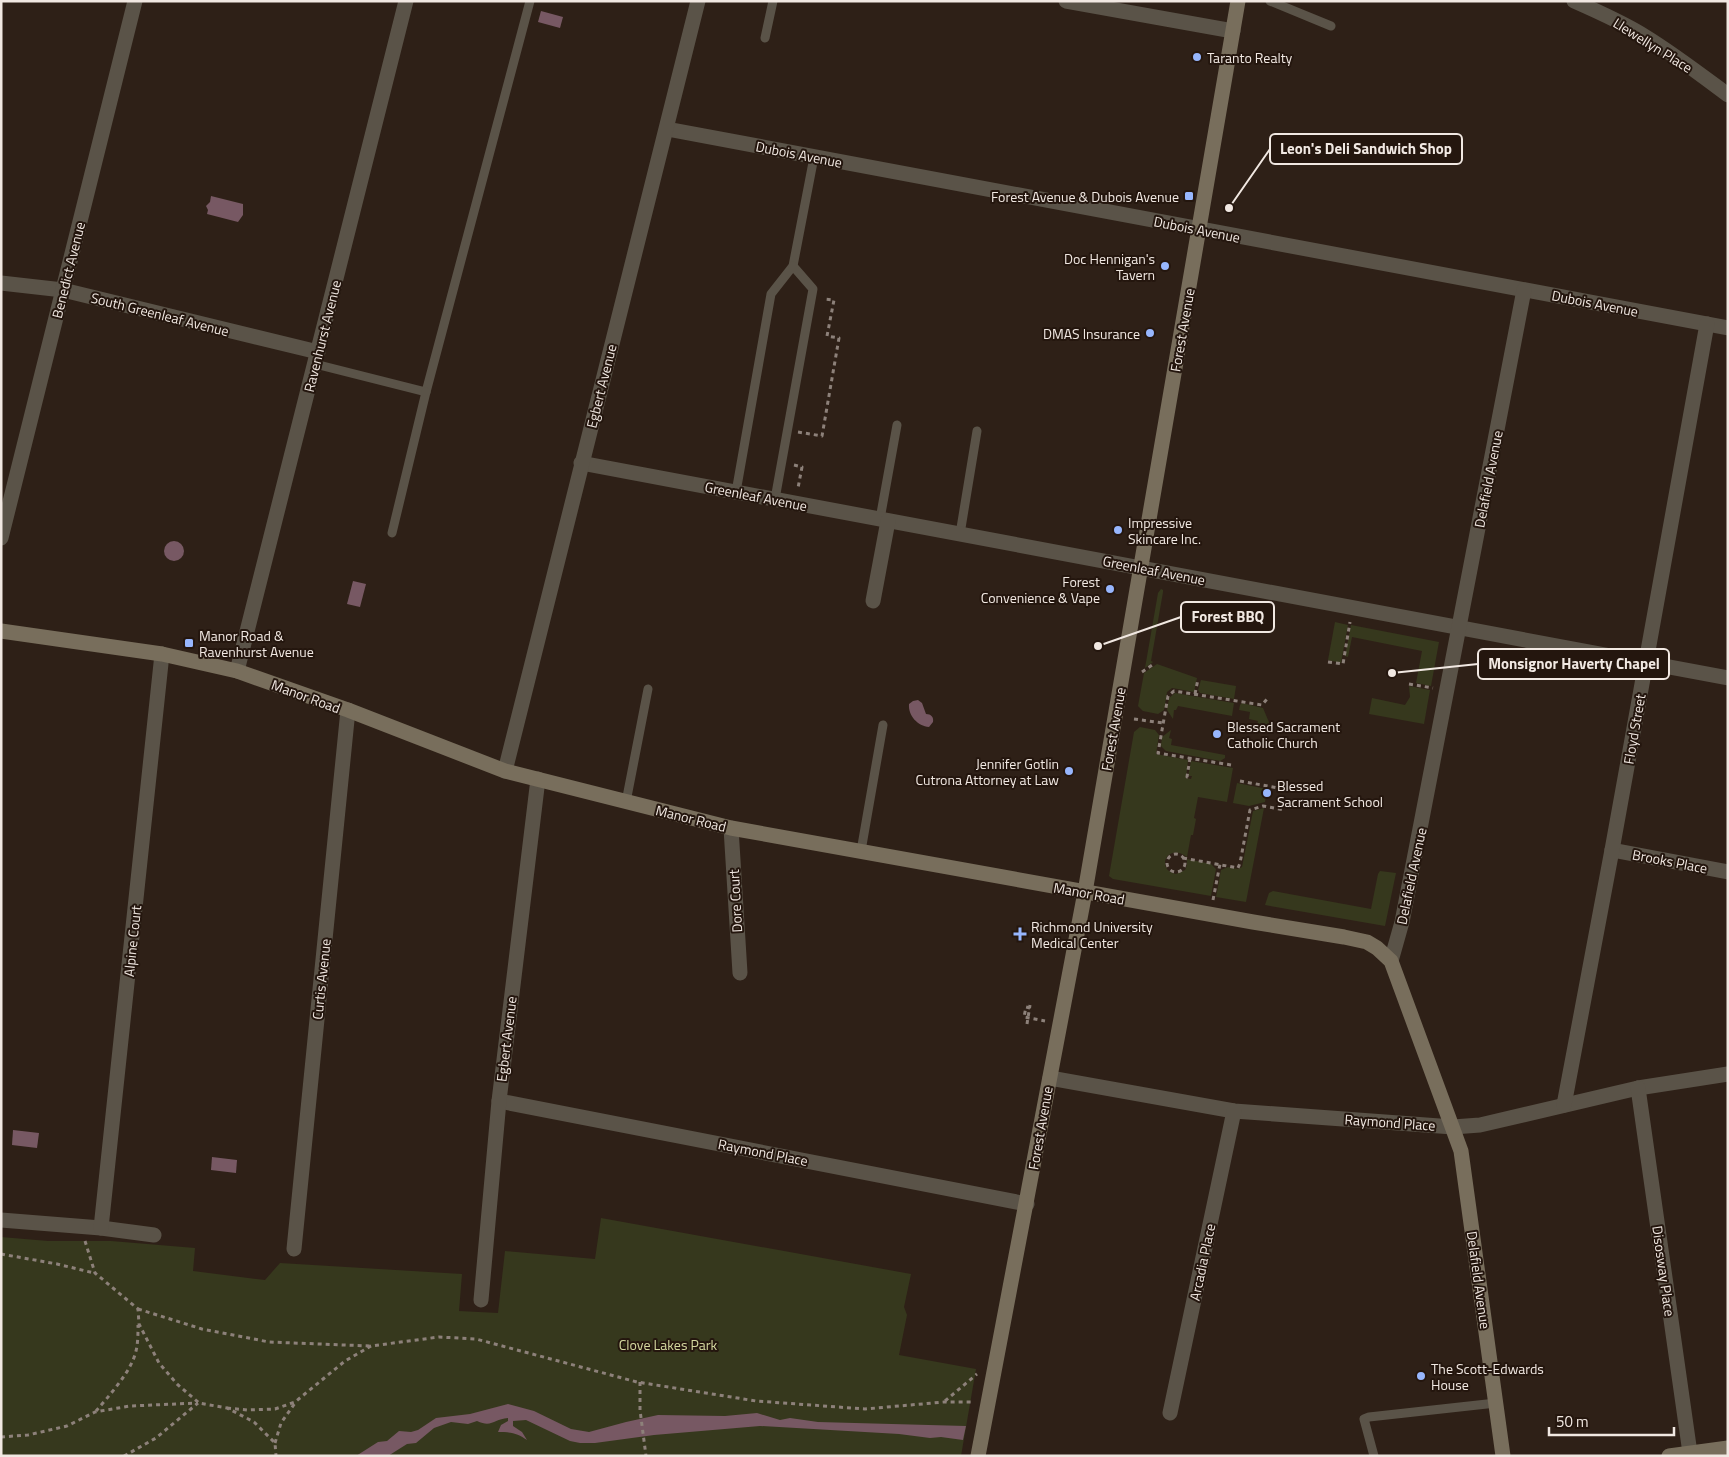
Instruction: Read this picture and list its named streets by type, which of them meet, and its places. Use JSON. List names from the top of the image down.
{
  "streets": {
    "street": [
      "Llewellyn Place",
      "Dubois Avenue",
      "Benedict Avenue",
      "South Greenleaf Avenue",
      "Forest Avenue",
      "Ravenhurst Avenue",
      "Egbert Avenue",
      "Delafield Avenue",
      "Greenleaf Avenue",
      "Manor Road",
      "Floyd Street",
      "Brooks Place",
      "Dore Court",
      "Alpine Court",
      "Curtis Avenue",
      "Raymond Place",
      "Arcadia Place",
      "Disosway Place"
    ]
  },
  "crossings": [
    ["Dubois Avenue", "Forest Avenue"],
    ["Dubois Avenue", "Egbert Avenue"],
    ["Dubois Avenue", "Delafield Avenue"],
    ["Dubois Avenue", "Floyd Street"],
    ["Benedict Avenue", "South Greenleaf Avenue"],
    ["South Greenleaf Avenue", "Ravenhurst Avenue"],
    ["Forest Avenue", "Greenleaf Avenue"],
    ["Forest Avenue", "Manor Road"],
    ["Forest Avenue", "Raymond Place"],
    ["Ravenhurst Avenue", "Manor Road"],
    ["Egbert Avenue", "Greenleaf Avenue"],
    ["Egbert Avenue", "Manor Road"],
    ["Egbert Avenue", "Raymond Place"],
    ["Delafield Avenue", "Greenleaf Avenue"],
    ["Delafield Avenue", "Manor Road"],
    ["Delafield Avenue", "Raymond Place"],
    ["Greenleaf Avenue", "Floyd Street"],
    ["Manor Road", "Dore Court"],
    ["Manor Road", "Alpine Court"],
    ["Manor Road", "Curtis Avenue"],
    ["Floyd Street", "Brooks Place"],
    ["Floyd Street", "Raymond Place"],
    ["Raymond Place", "Arcadia Place"],
    ["Raymond Place", "Disosway Place"]
  ],
  "parks": ["Clove Lakes Park"],
  "places": {
    "other": [
      "Taranto Realty",
      "Leon's Deli Sandwich Shop",
      "Doc Hennigan's Tavern",
      "DMAS Insurance",
      "Impressive Skincare Inc.",
      "Forest Convenience & Vape",
      "Forest BBQ",
      "Monsignor Haverty Chapel",
      "Blessed Sacrament Catholic Church",
      "Jennifer Gotlin Cutrona Attorney at Law",
      "Blessed Sacrament School",
      "The Scott-Edwards House"
    ],
    "transit": ["Forest Avenue & Dubois Avenue", "Manor Road & Ravenhurst Avenue"],
    "health": ["Richmond University Medical Center"]
  },
  "scale_bar": "50 m"
}
